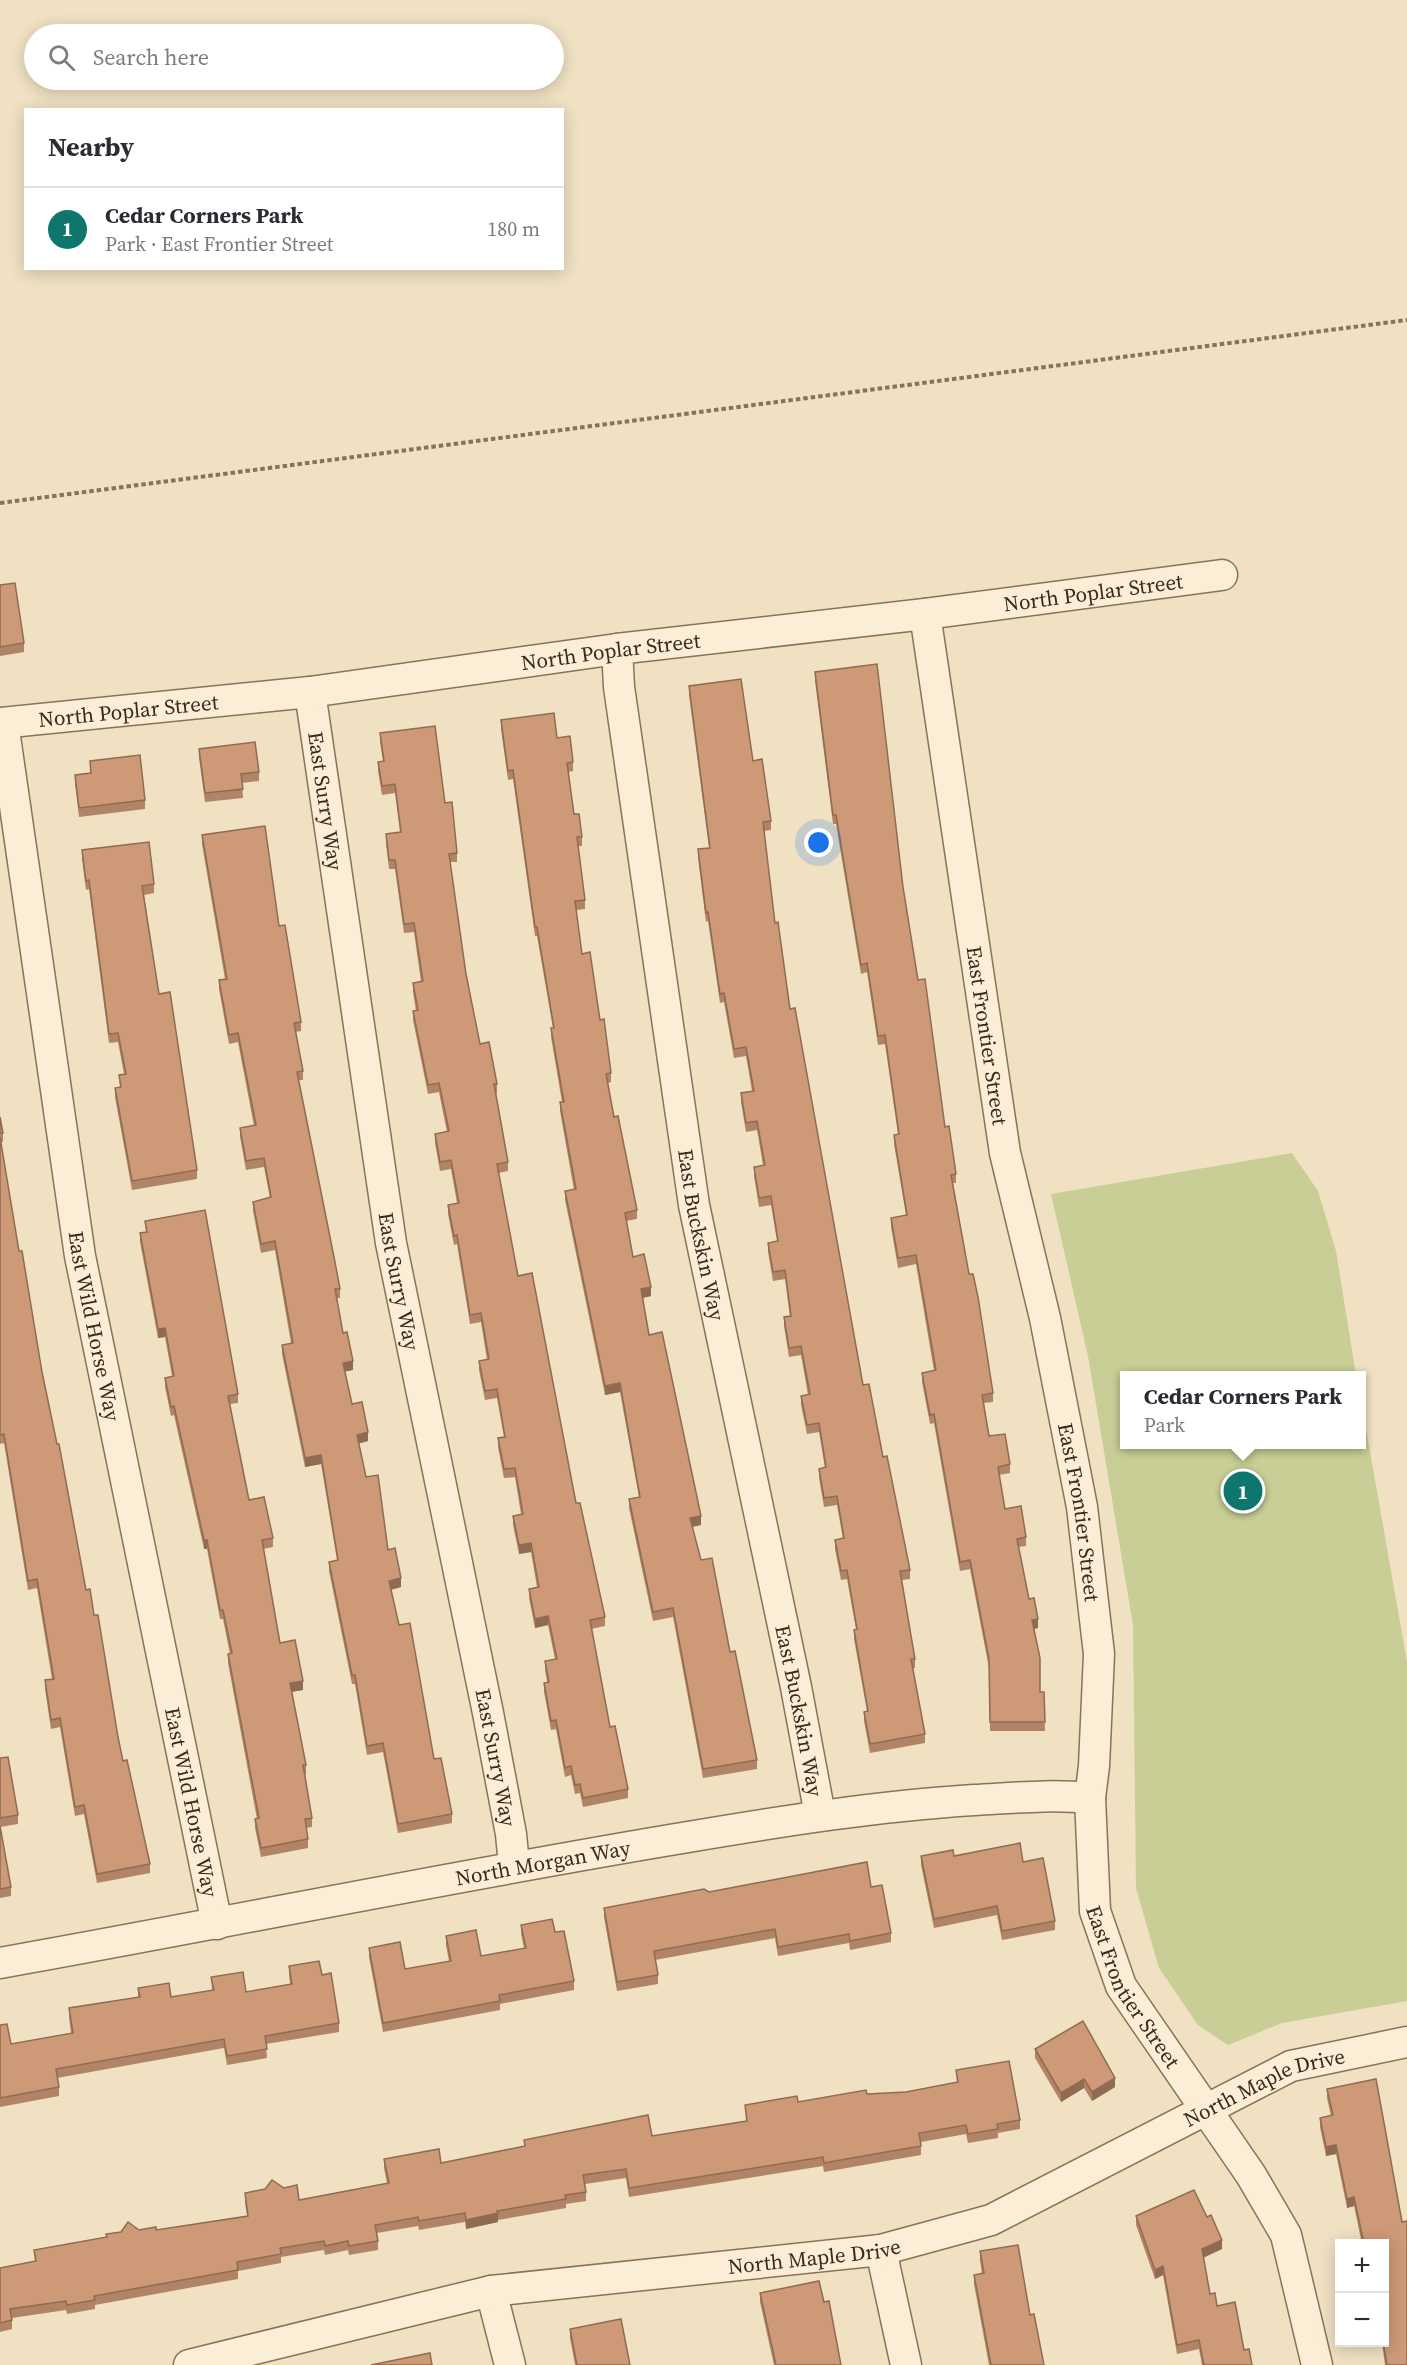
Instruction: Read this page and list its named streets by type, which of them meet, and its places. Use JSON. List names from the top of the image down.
{
  "streets": {
    "street": [
      "North Poplar Street",
      "East Surry Way",
      "East Frontier Street",
      "East Buckskin Way",
      "East Wild Horse Way",
      "North Morgan Way",
      "North Maple Drive"
    ]
  },
  "crossings": [
    ["North Poplar Street", "East Surry Way"],
    ["North Poplar Street", "East Frontier Street"],
    ["North Poplar Street", "East Buckskin Way"],
    ["North Poplar Street", "East Wild Horse Way"],
    ["East Surry Way", "North Morgan Way"],
    ["East Frontier Street", "North Morgan Way"],
    ["East Frontier Street", "North Maple Drive"],
    ["East Buckskin Way", "North Morgan Way"],
    ["East Wild Horse Way", "North Morgan Way"]
  ],
  "page": {
    "search": "Search here",
    "heading": "Nearby",
    "list": [
      {
        "mark": "1",
        "name": "Cedar Corners Park",
        "note": "Park · East Frontier Street",
        "value": "180 m"
      }
    ],
    "popup": ["Cedar Corners Park", "Park"],
    "pins": "1",
    "map_buttons": ["+", "−"]
  }
}
